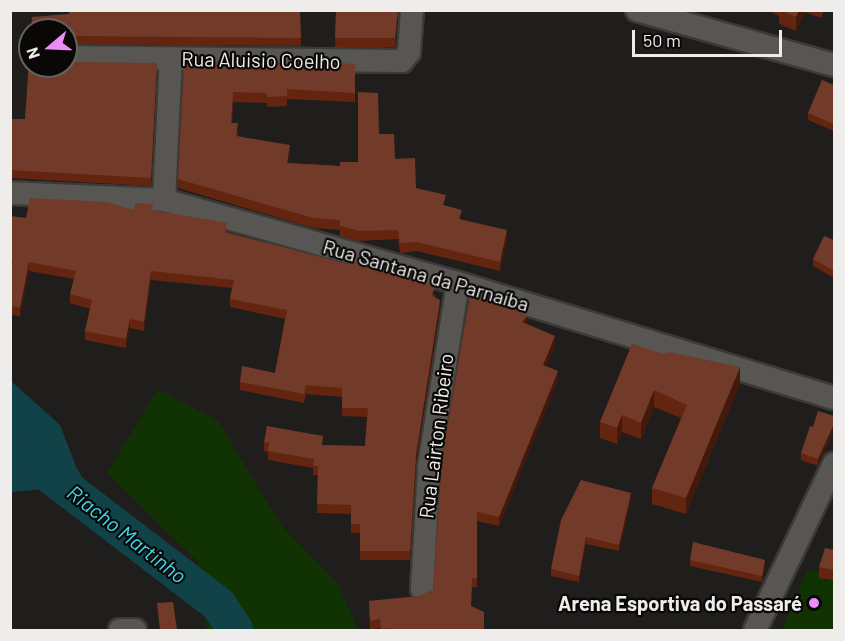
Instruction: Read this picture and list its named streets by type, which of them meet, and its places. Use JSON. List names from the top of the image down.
{
  "streets": {
    "street": ["Rua Aluisio Coelho", "Rua Santana da Parnaíba", "Rua Lairton Ribeiro"]
  },
  "crossings": [
    ["Rua Santana da Parnaíba", "Rua Lairton Ribeiro"]
  ],
  "water": ["Riacho Martinho"],
  "places": ["Arena Esportiva do Passaré"],
  "scale_bar": "50 m",
  "north": "left"
}
